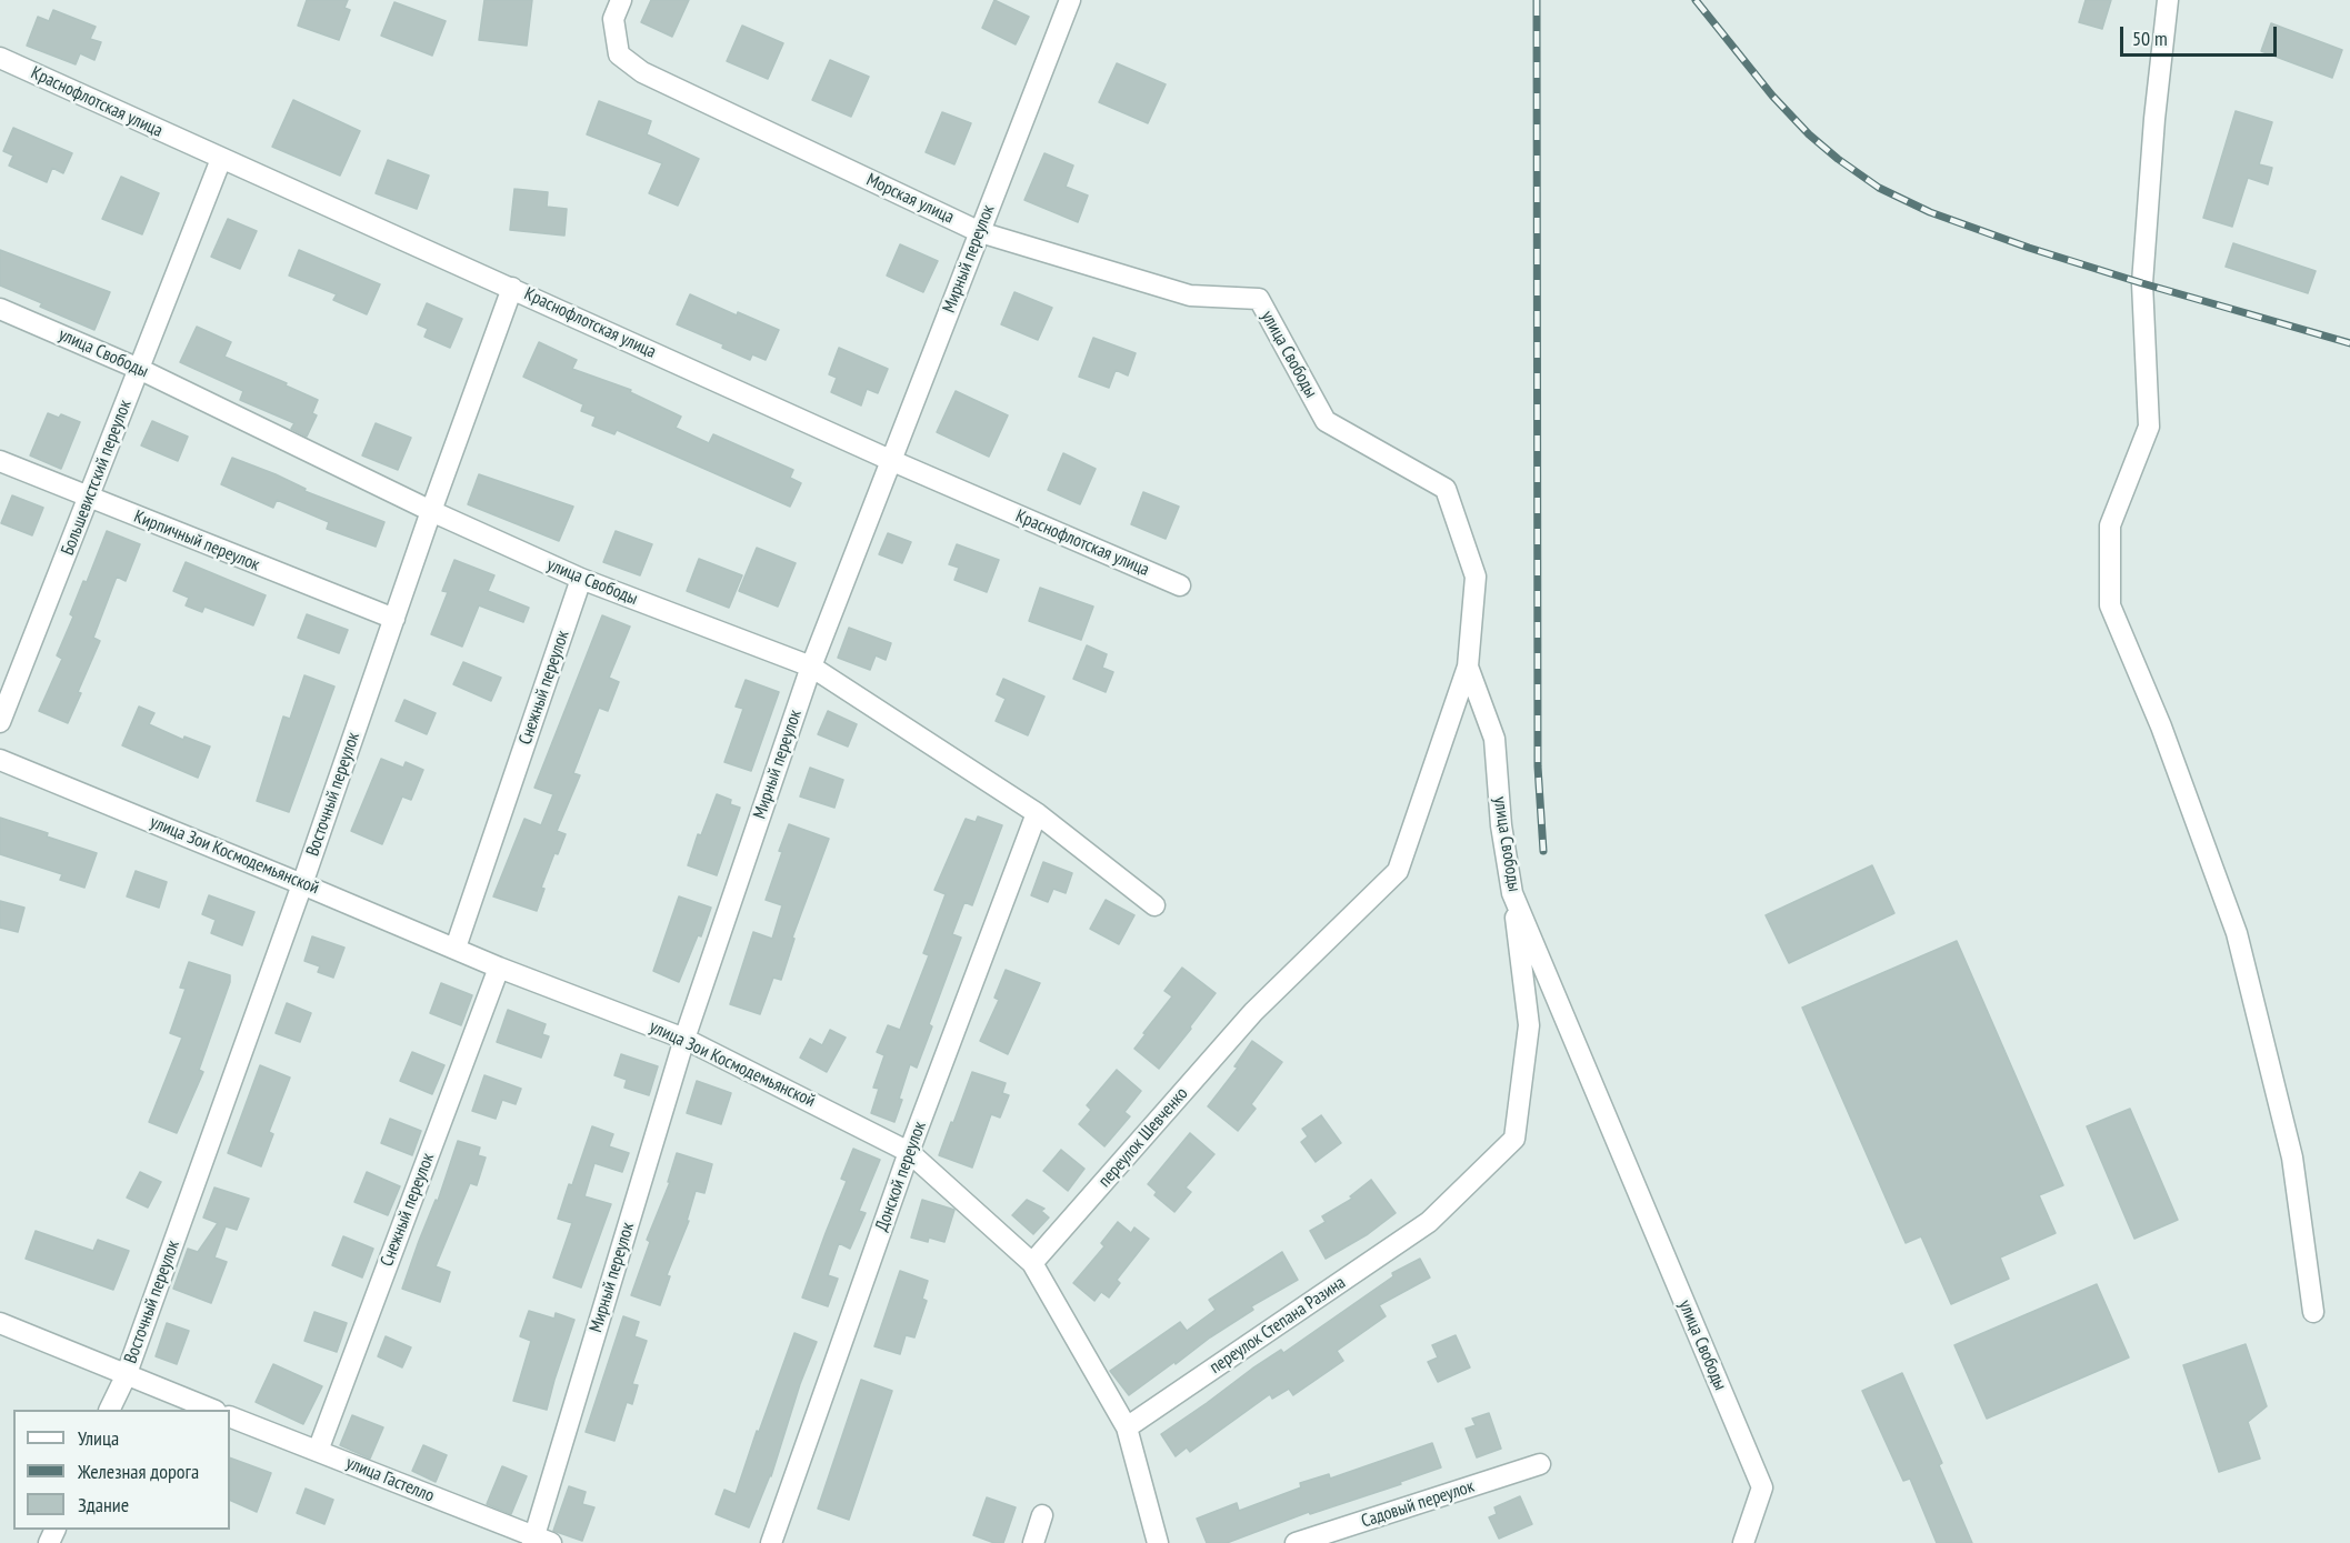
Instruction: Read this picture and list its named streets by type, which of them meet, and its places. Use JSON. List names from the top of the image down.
{
  "streets": {
    "street": [
      "Краснофлотская улица",
      "Морская улица",
      "Мирный переулок",
      "улица Свободы",
      "Большевистский переулок",
      "Кирпичный переулок",
      "Снежный переулок",
      "Восточный переулок",
      "улица Зои Космодемьянской",
      "переулок Шевченко",
      "Донской переулок",
      "переулок Степана Разина",
      "улица Гастелло",
      "Садовый переулок"
    ]
  },
  "crossings": [
    ["Краснофлотская улица", "Мирный переулок"],
    ["Краснофлотская улица", "Большевистский переулок"],
    ["Краснофлотская улица", "Восточный переулок"],
    ["Морская улица", "Мирный переулок"],
    ["Морская улица", "улица Свободы"],
    ["Мирный переулок", "улица Свободы"],
    ["Мирный переулок", "улица Зои Космодемьянской"],
    ["Мирный переулок", "улица Гастелло"],
    ["улица Свободы", "Большевистский переулок"],
    ["улица Свободы", "Снежный переулок"],
    ["улица Свободы", "Восточный переулок"],
    ["улица Свободы", "переулок Шевченко"],
    ["улица Свободы", "Донской переулок"],
    ["улица Свободы", "переулок Степана Разина"],
    ["Большевистский переулок", "Кирпичный переулок"],
    ["Кирпичный переулок", "Восточный переулок"],
    ["Снежный переулок", "улица Зои Космодемьянской"],
    ["Снежный переулок", "улица Гастелло"],
    ["Восточный переулок", "улица Зои Космодемьянской"],
    ["улица Зои Космодемьянской", "переулок Шевченко"],
    ["улица Зои Космодемьянской", "Донской переулок"],
    ["улица Зои Космодемьянской", "переулок Степана Разина"]
  ],
  "legend": ["Улица", "Железная дорога", "Здание"],
  "scale_bar": "50 m"
}
